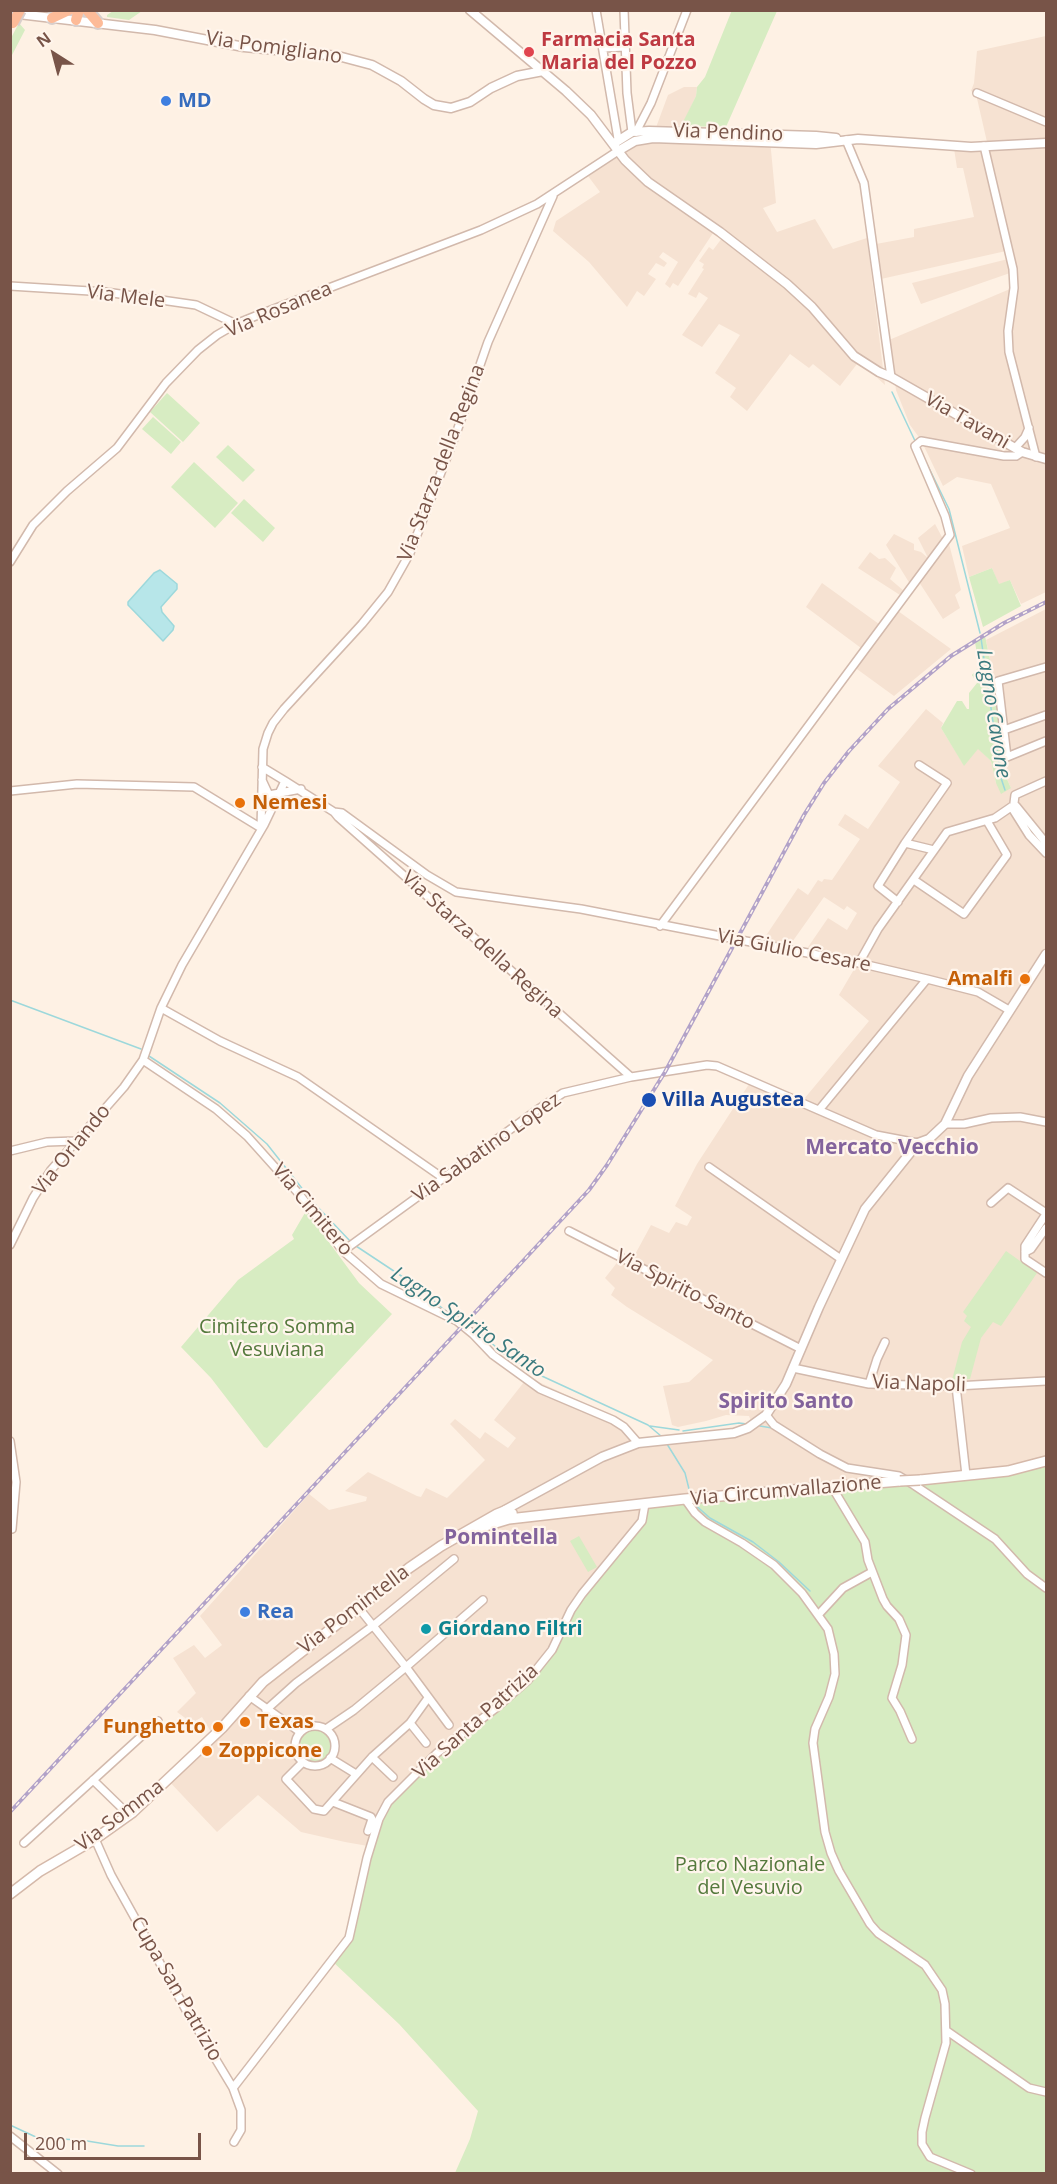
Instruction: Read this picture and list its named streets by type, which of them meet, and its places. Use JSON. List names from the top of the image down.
{
  "streets": {
    "main road": ["Via Circumvallazione", "Via Pomintella", "Via Somma"],
    "street": [
      "Via Pomigliano",
      "Via Pendino",
      "Via Mele",
      "Via Rosanea",
      "Via Tavani",
      "Via Starza della Regina",
      "Via Giulio Cesare",
      "Via Sabatino Lopez",
      "Via Orlando",
      "Via Cimitero",
      "Via Spirito Santo",
      "Via Napoli",
      "Via Santa Patrizia",
      "Cupa San Patrizio"
    ]
  },
  "crossings": [
    ["Via Pomigliano", "Via Tavani"],
    ["Via Pendino", "Via Rosanea"],
    ["Via Pendino", "Via Tavani"],
    ["Via Mele", "Via Rosanea"],
    ["Via Rosanea", "Via Tavani"],
    ["Via Rosanea", "Via Starza della Regina"],
    ["Via Starza della Regina", "Via Giulio Cesare"],
    ["Via Starza della Regina", "Via Sabatino Lopez"],
    ["Via Starza della Regina", "Via Orlando"],
    ["Via Starza della Regina", "Via Cimitero"],
    ["Via Sabatino Lopez", "Via Cimitero"],
    ["Via Orlando", "Via Cimitero"],
    ["Via Cimitero", "Via Pomintella"],
    ["Via Circumvallazione", "Via Pomintella"],
    ["Via Circumvallazione", "Via Santa Patrizia"],
    ["Via Pomintella", "Via Somma"],
    ["Via Santa Patrizia", "Cupa San Patrizio"],
    ["Via Somma", "Cupa San Patrizio"]
  ],
  "districts": ["Mercato Vecchio", "Spirito Santo", "Pomintella"],
  "water": ["Lagno Cavone", "Lagno Spirito Santo"],
  "parks": ["Cimitero Somma Vesuviana", "Parco Nazionale del Vesuvio"],
  "places": [
    "Farmacia Santa Maria del Pozzo",
    "MD",
    "Nemesi",
    "Amalfi",
    "Villa Augustea",
    "Rea",
    "Giordano Filtri",
    "Texas",
    "Funghetto",
    "Zoppicone"
  ],
  "scale_bar": "200 m",
  "north": "top left"
}
